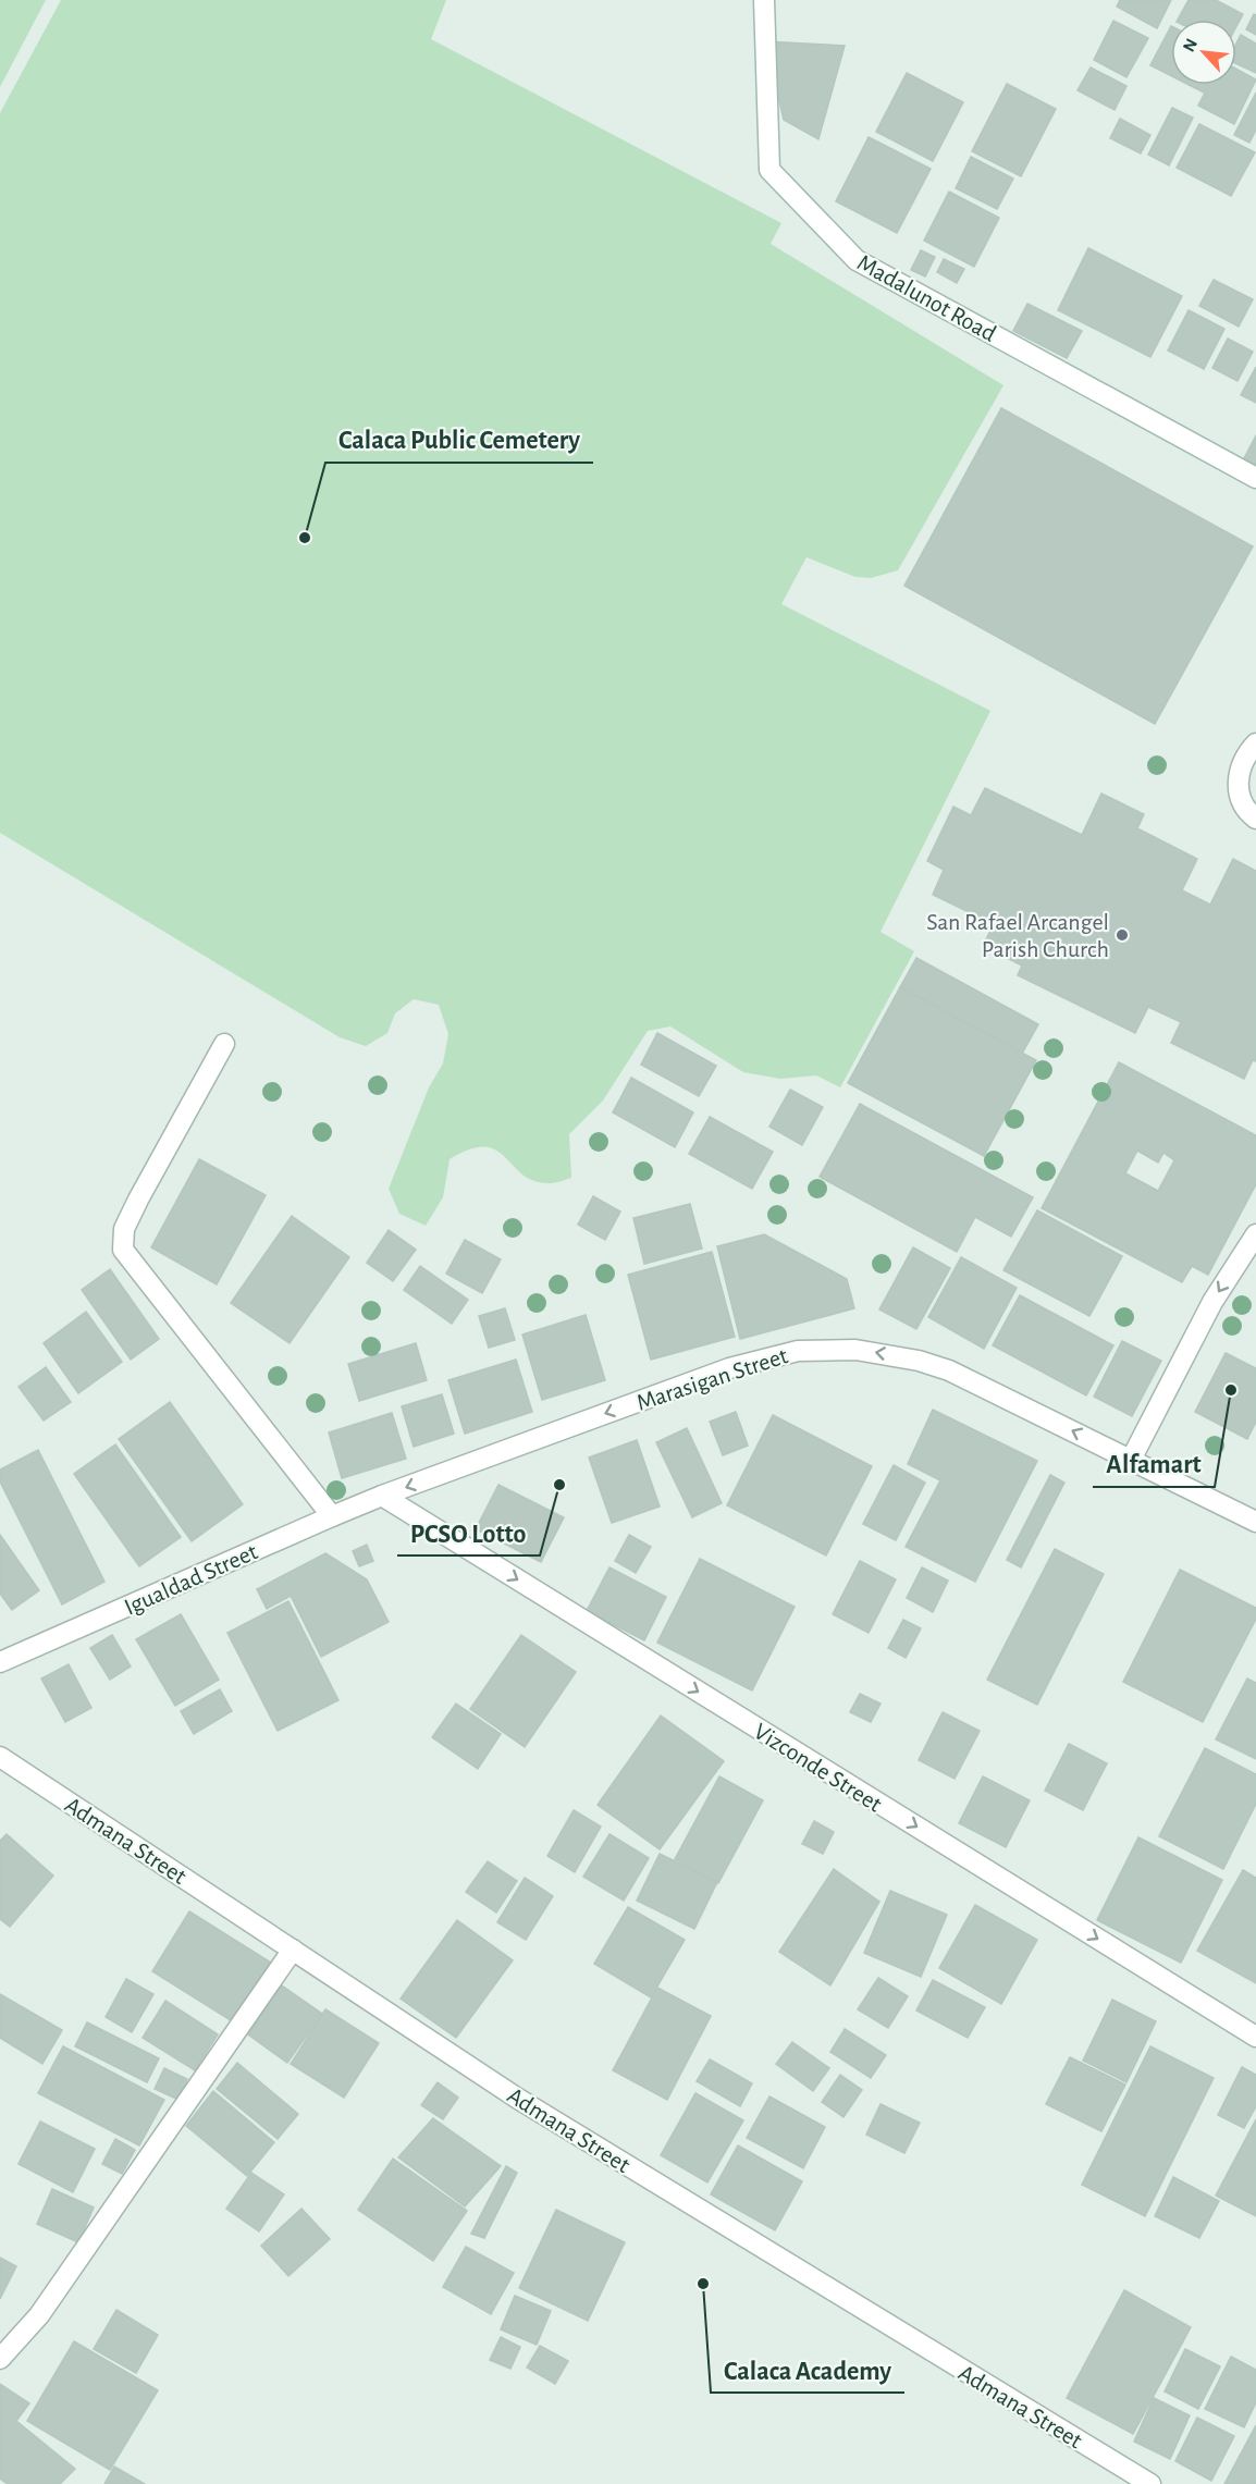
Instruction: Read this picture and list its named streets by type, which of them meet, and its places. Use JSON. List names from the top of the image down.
{
  "streets": {
    "street": [
      "Madalunot Road",
      "Marasigan Street",
      "Igualdad Street",
      "Vizconde Street",
      "Admana Street"
    ]
  },
  "crossings": [
    ["Marasigan Street", "Igualdad Street"],
    ["Marasigan Street", "Vizconde Street"],
    ["Igualdad Street", "Vizconde Street"]
  ],
  "one_way": ["Marasigan Street", "Vizconde Street"],
  "places": [
    "Calaca Public Cemetery",
    "San Rafael Arcangel Parish Church",
    "Alfamart",
    "PCSO Lotto",
    "Calaca Academy"
  ],
  "north": "top left"
}
